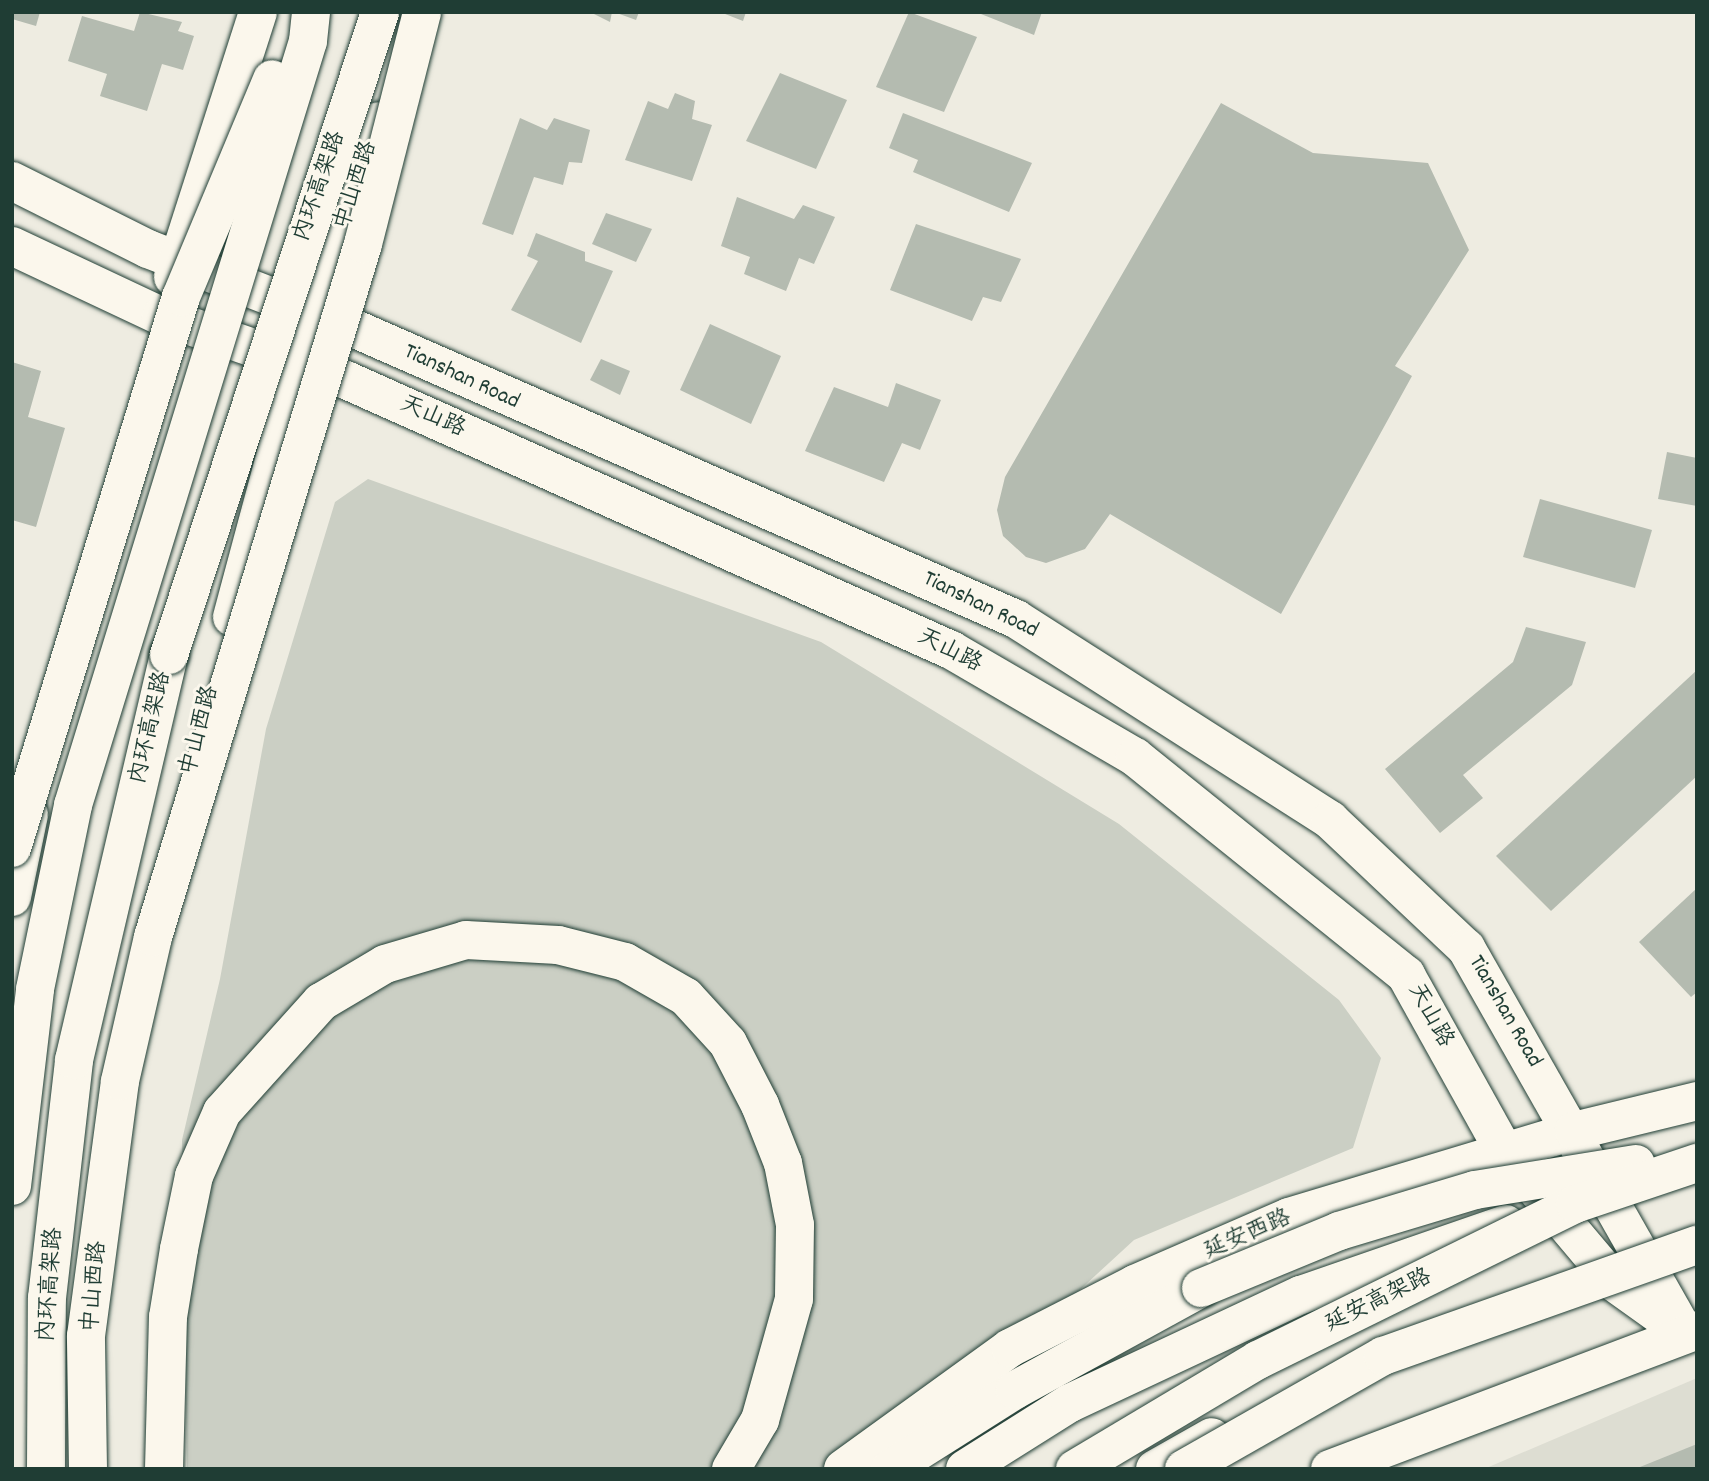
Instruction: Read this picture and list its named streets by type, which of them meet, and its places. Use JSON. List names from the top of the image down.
{
  "streets": {
    "main road": [
      "中山西路",
      "内环高架路",
      "Tianshan Road",
      "天山路",
      "延安西路",
      "延安高架路"
    ]
  },
  "crossings": [
    ["中山西路", "Tianshan Road"],
    ["中山西路", "天山路"],
    ["Tianshan Road", "天山路"],
    ["Tianshan Road", "延安西路"],
    ["天山路", "延安西路"]
  ]
}
